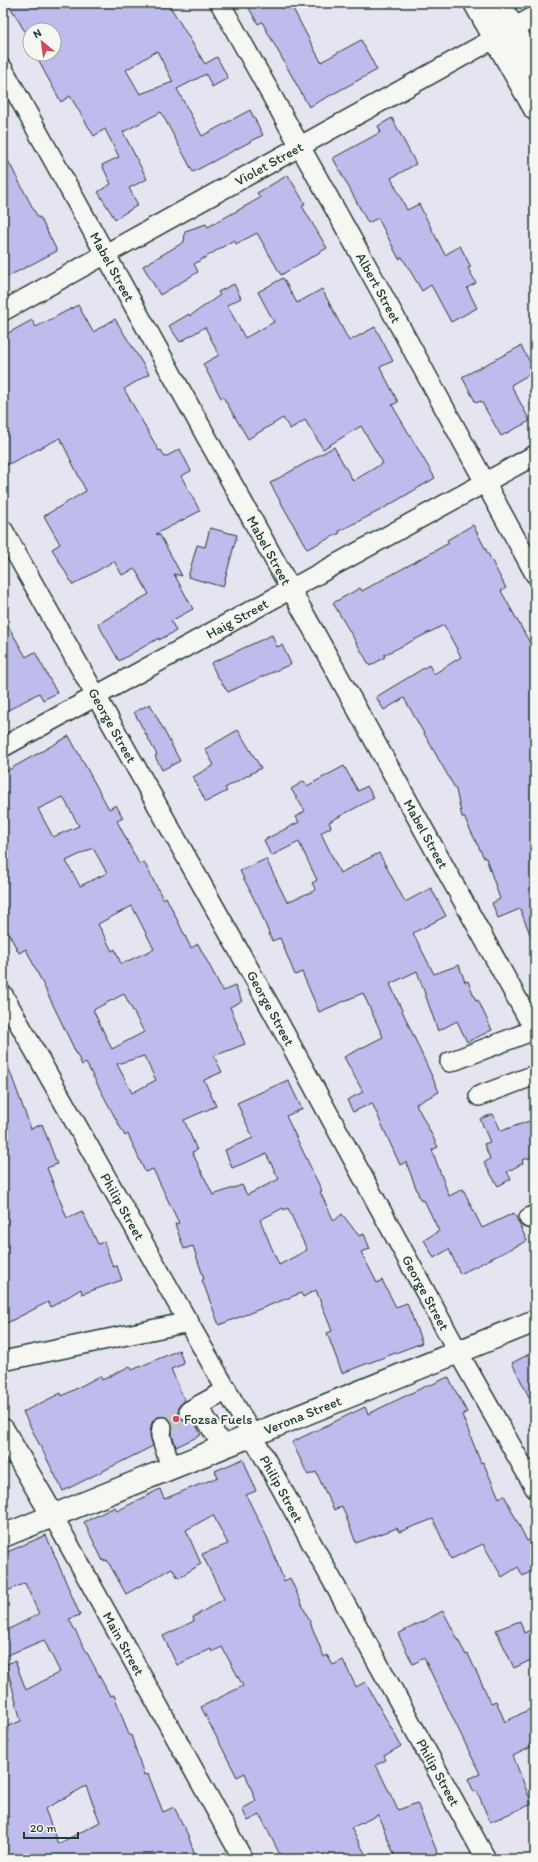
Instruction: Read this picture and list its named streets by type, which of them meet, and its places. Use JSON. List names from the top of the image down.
{
  "streets": {
    "main road": ["Verona Street", "Main Street"],
    "street": [
      "Violet Street",
      "Mabel Street",
      "Albert Street",
      "Haig Street",
      "George Street",
      "Philip Street"
    ]
  },
  "crossings": [
    ["Violet Street", "Mabel Street"],
    ["Violet Street", "Albert Street"],
    ["Mabel Street", "Haig Street"],
    ["Albert Street", "Haig Street"],
    ["Haig Street", "George Street"],
    ["George Street", "Verona Street"],
    ["Philip Street", "Verona Street"],
    ["Verona Street", "Main Street"]
  ],
  "places": ["Fozsa Fuels"],
  "scale_bar": "20 m",
  "north": "top left"
}
